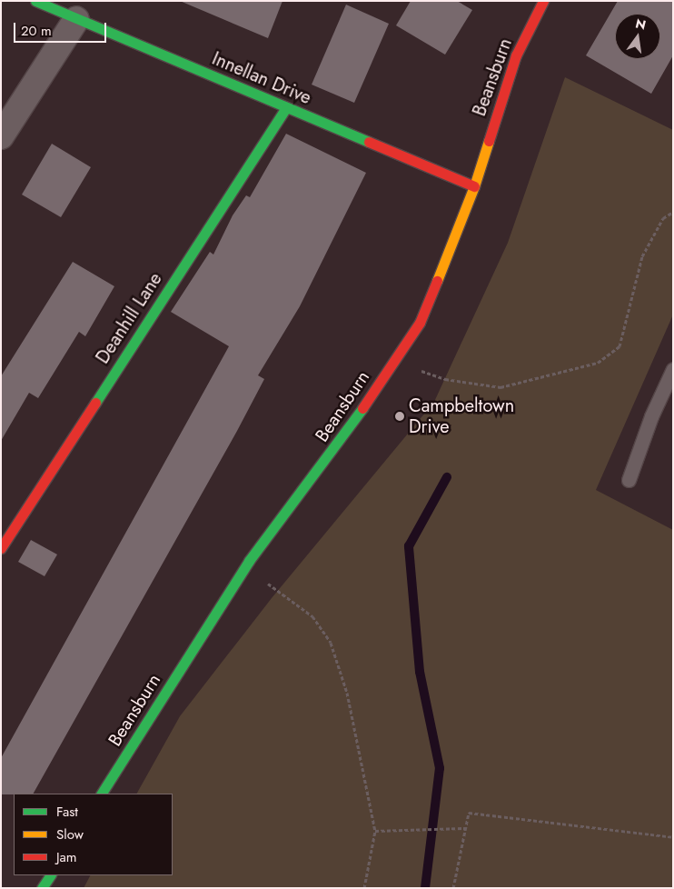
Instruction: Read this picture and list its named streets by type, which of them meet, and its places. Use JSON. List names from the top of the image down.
{
  "streets": {
    "street": ["Beansburn", "Innellan Drive", "Deanhill Lane"]
  },
  "crossings": [
    ["Beansburn", "Innellan Drive"],
    ["Innellan Drive", "Deanhill Lane"]
  ],
  "places": ["Campbeltown Drive"],
  "legend": ["Fast", "Slow", "Jam"],
  "scale_bar": "20 m",
  "north": "top"
}
